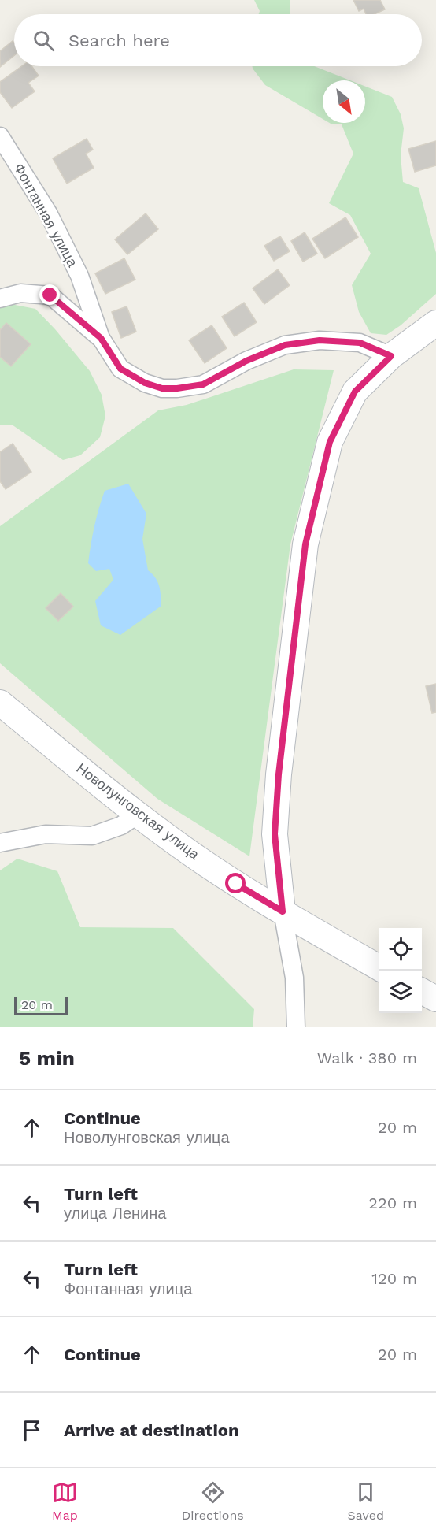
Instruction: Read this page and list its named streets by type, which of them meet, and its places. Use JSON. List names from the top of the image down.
{
  "streets": {
    "street": ["Фонтанная улица", "Новолунговская улица"]
  },
  "scale_bar": "20 m",
  "north": "bottom right",
  "page": {
    "search": "Search here",
    "scale": "20 m",
    "heading": ["5 min", "Walk · 380 m"],
    "list": [
      ["Continue", "Новолунговская улица", "20 m"],
      ["Turn left", "улица Ленина", "220 m"],
      ["Turn left", "Фонтанная улица", "120 m"],
      ["Continue", "20 m"],
      "Arrive at destination"
    ],
    "nav": ["Map", "Directions", "Saved"]
  }
}
